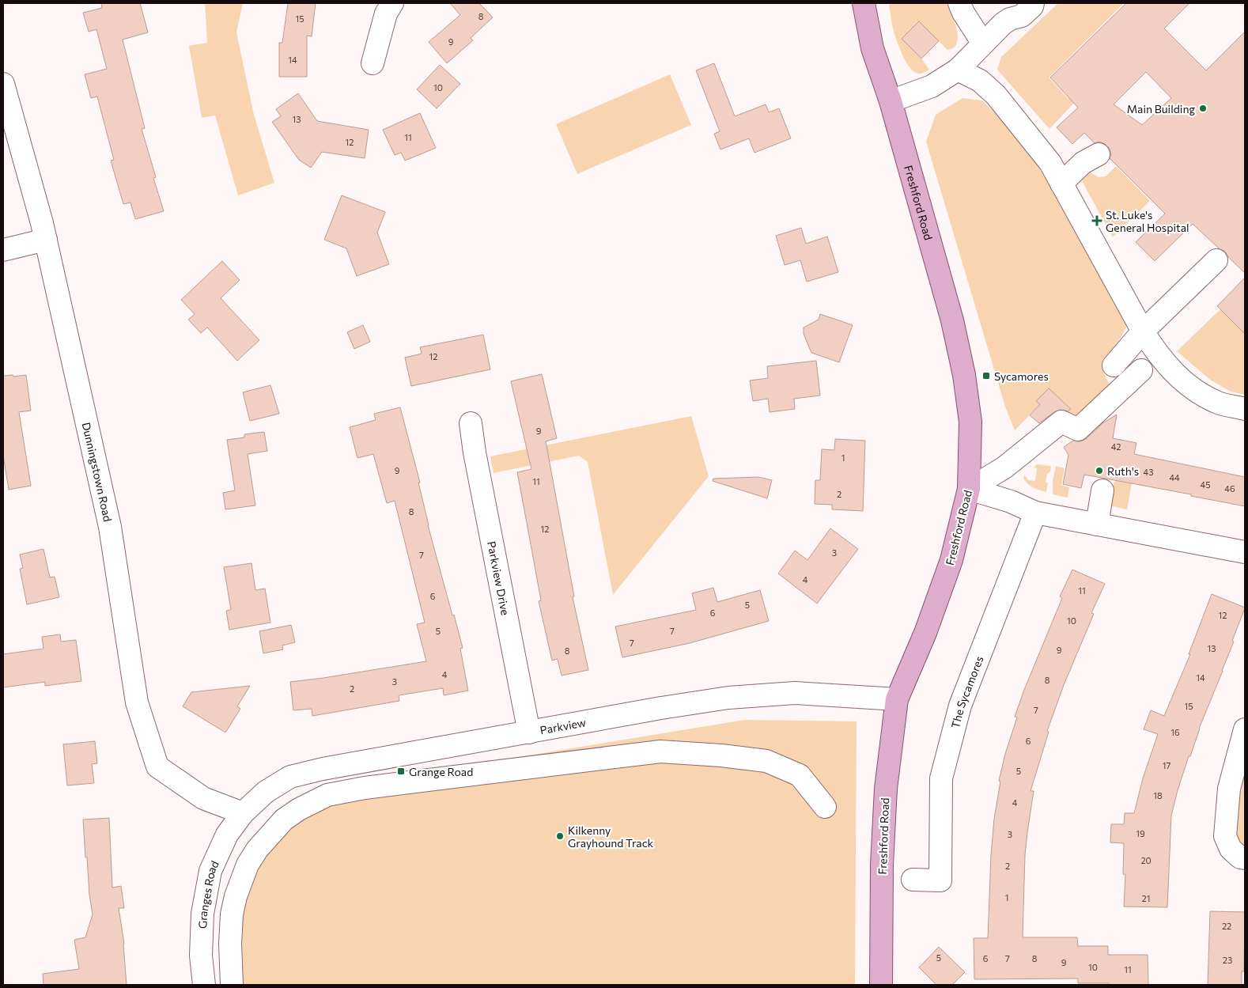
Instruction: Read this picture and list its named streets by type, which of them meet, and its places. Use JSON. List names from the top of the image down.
{
  "streets": {
    "main road": ["Freshford Road"],
    "street": [
      "Dunningstown Road",
      "Parkview Drive",
      "The Sycamores",
      "Parkview",
      "Granges Road"
    ]
  },
  "crossings": [
    ["Freshford Road", "Parkview"],
    ["Dunningstown Road", "Parkview"],
    ["Dunningstown Road", "Granges Road"],
    ["Parkview Drive", "Parkview"],
    ["Parkview", "Granges Road"]
  ],
  "places": {
    "other": ["Main Building", "Ruth's", "Kilkenny Grayhound Track"],
    "health": ["St. Luke's General Hospital"],
    "transit": ["Sycamores", "Grange Road"]
  },
  "house_numbers": [
    "8",
    "15",
    "9",
    "14",
    "10",
    "13",
    "11",
    "12",
    "12",
    "9",
    "42",
    "1",
    "9",
    "43",
    "44",
    "11",
    "45",
    "46",
    "2",
    "8",
    "12",
    "3",
    "7",
    "4",
    "11",
    "6",
    "5",
    "6",
    "12",
    "10",
    "5",
    "7",
    "7",
    "13",
    "9",
    "8",
    "4",
    "14",
    "8",
    "3",
    "2",
    "15",
    "7",
    "16",
    "6",
    "17",
    "5",
    "18",
    "4",
    "19",
    "3",
    "20",
    "2",
    "1",
    "21",
    "22",
    "5",
    "6",
    "7",
    "8",
    "23",
    "9",
    "10",
    "11"
  ]
}
